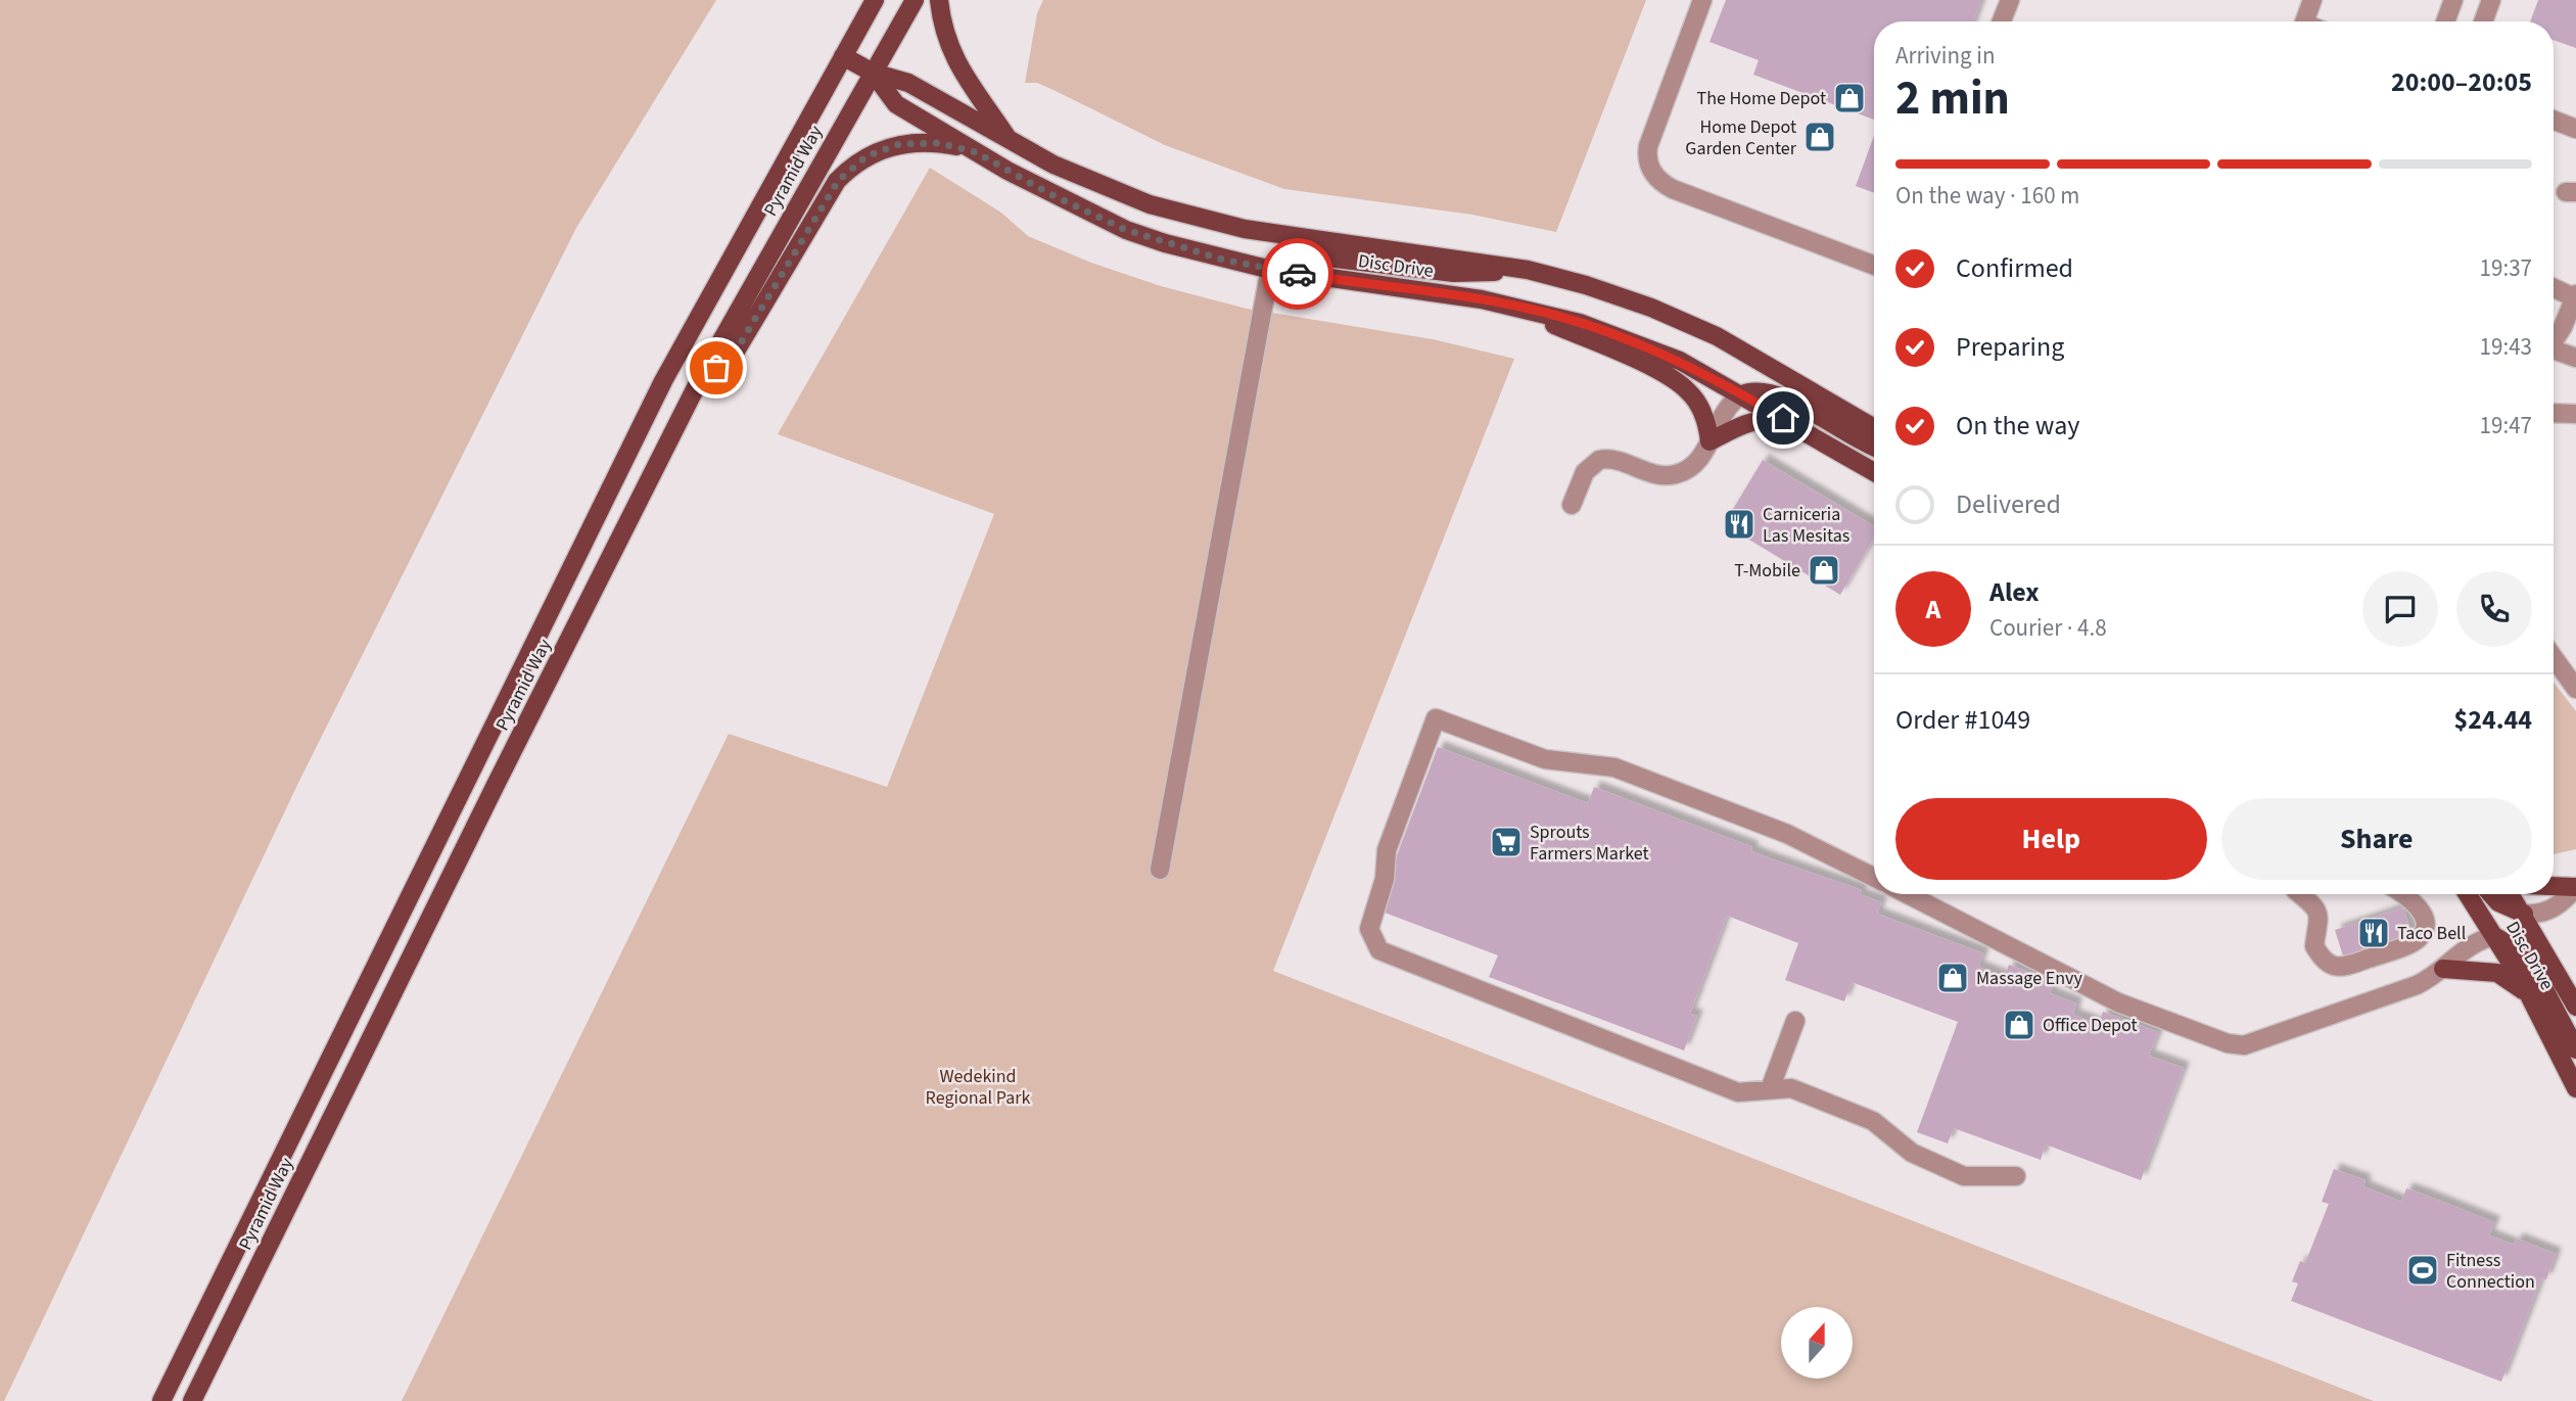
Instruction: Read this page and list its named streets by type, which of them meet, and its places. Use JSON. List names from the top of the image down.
{
  "streets": {
    "main road": ["Pyramid Way", "Disc Drive"]
  },
  "crossings": [
    ["Pyramid Way", "Disc Drive"]
  ],
  "parks": ["Wedekind Regional Park"],
  "places": {
    "shop": [
      "The Home Depot",
      "Home Depot Garden Center",
      "T-Mobile",
      "Massage Envy",
      "Office Depot"
    ],
    "restaurant": ["Carniceria Las Mesitas", "Taco Bell"],
    "supermarket": ["Sprouts Farmers Market"],
    "sports": ["Fitness Connection"]
  },
  "north": "top",
  "page": {
    "heading": ["2 min", "Arriving in", "20:00–20:05"],
    "panel": [
      "Alex",
      "Courier · 4.8",
      "Order #1049",
      "$24.44"
    ],
    "bar": "On the way · 160 m",
    "list": [
      ["Confirmed", "19:37"],
      ["Preparing", "19:43"],
      ["On the way", "19:47"],
      "Delivered"
    ],
    "round": "A",
    "buttons": ["Help", "Share"]
  }
}
